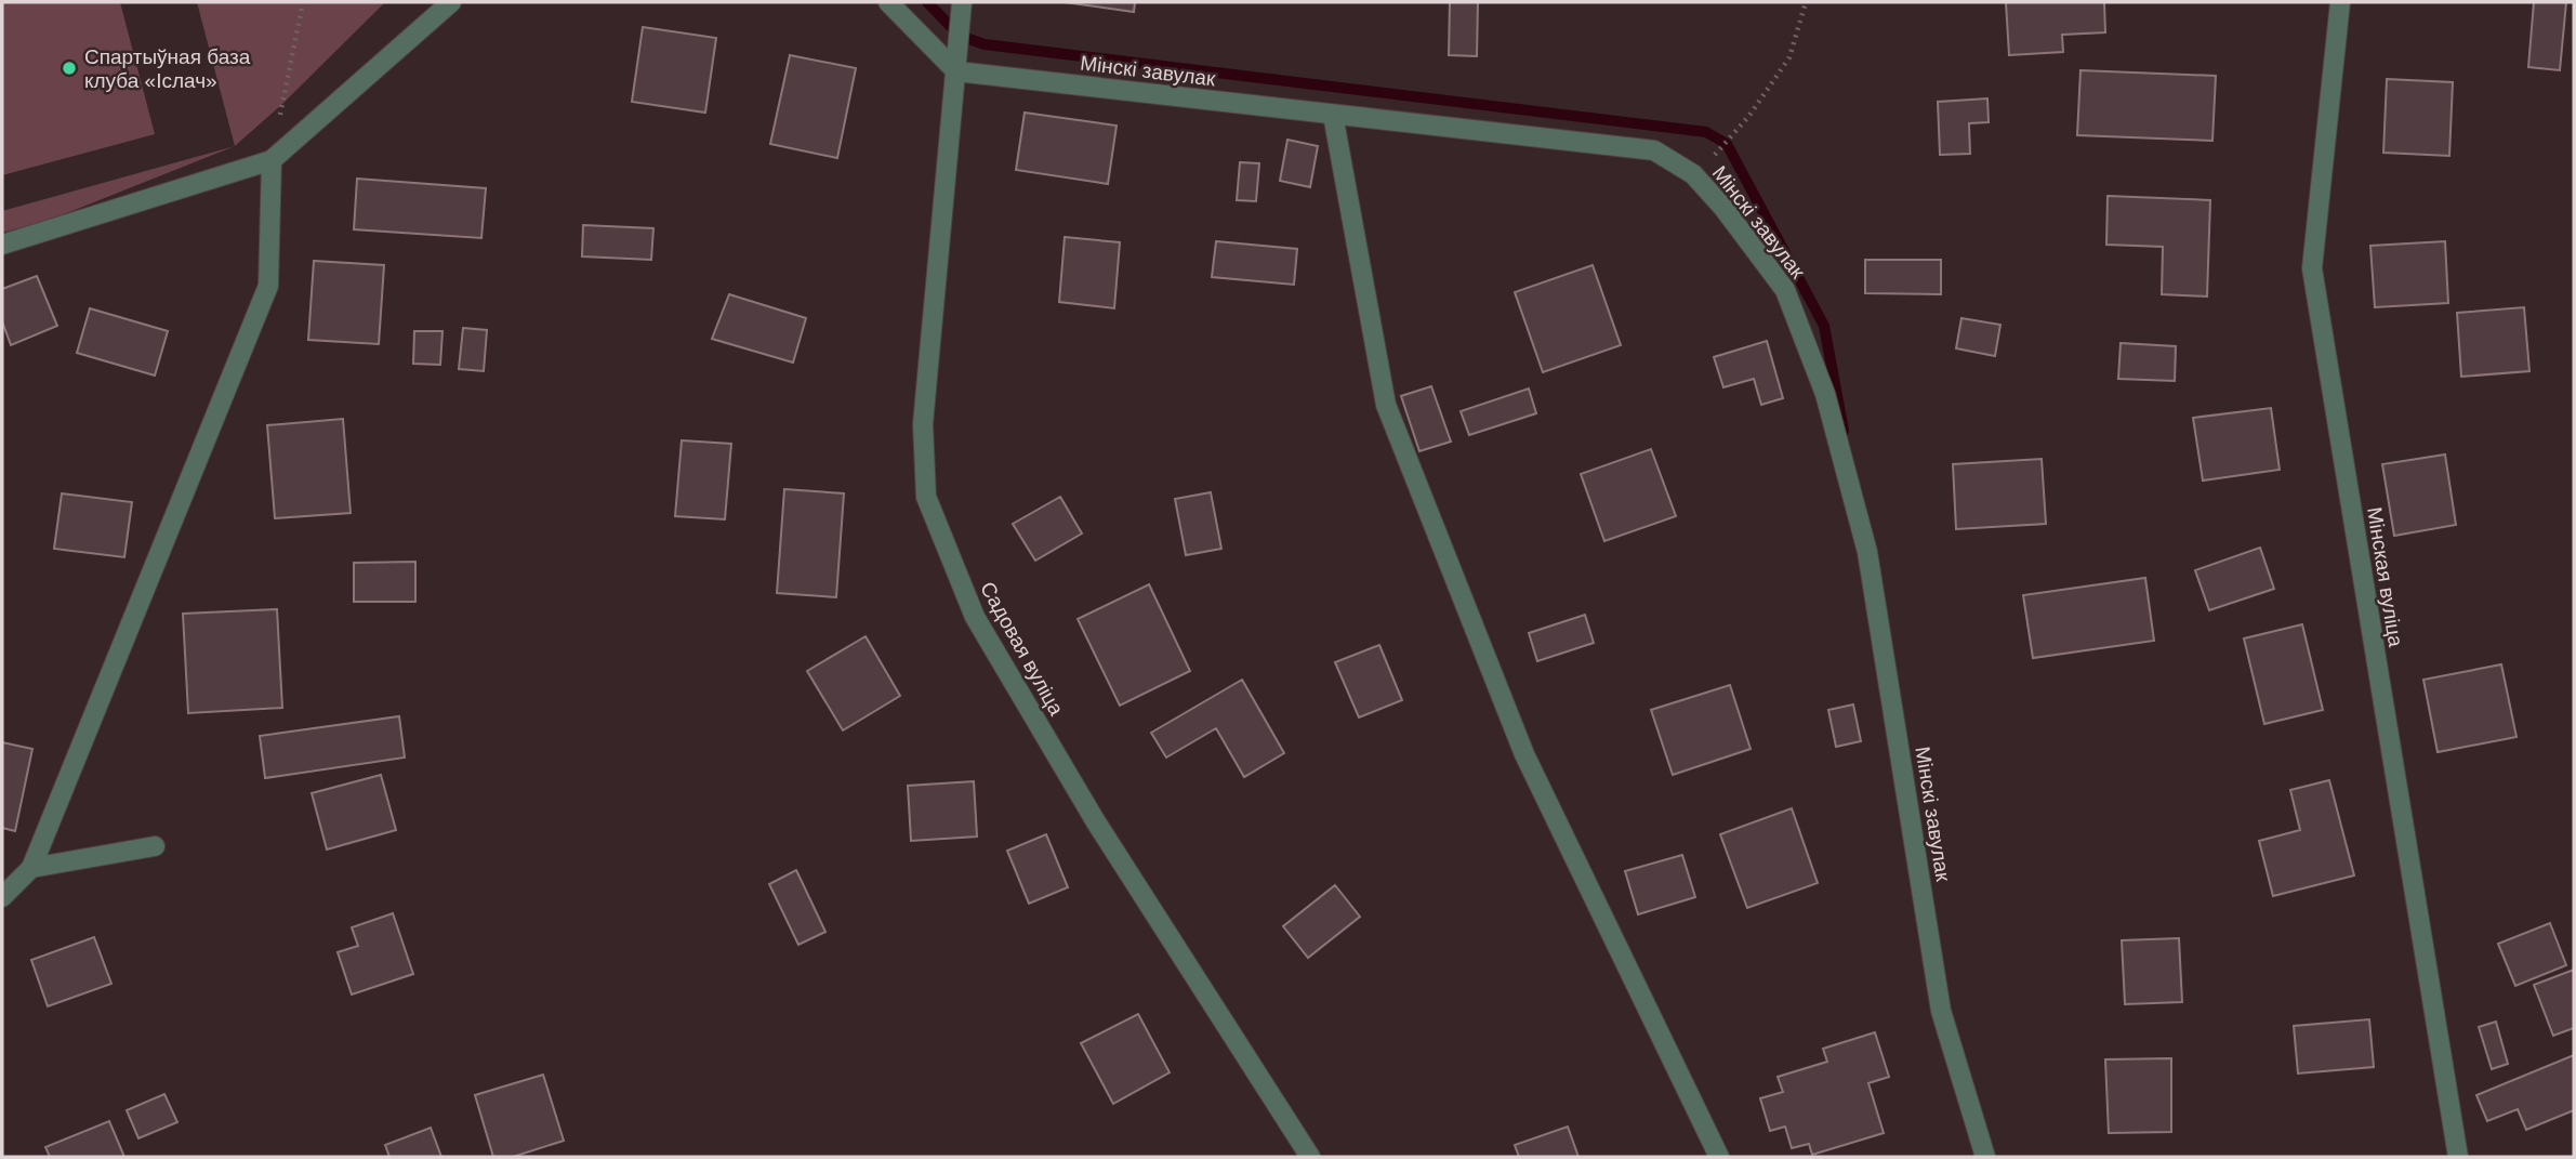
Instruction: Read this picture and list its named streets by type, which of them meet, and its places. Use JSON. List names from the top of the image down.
{
  "streets": {
    "street": ["Мінскі завулак", "Мінская вуліца", "Садовая вуліца"]
  },
  "crossings": [
    ["Мінскі завулак", "Садовая вуліца"]
  ],
  "places": ["Спартыўная база клуба «Іслач»"]
}
